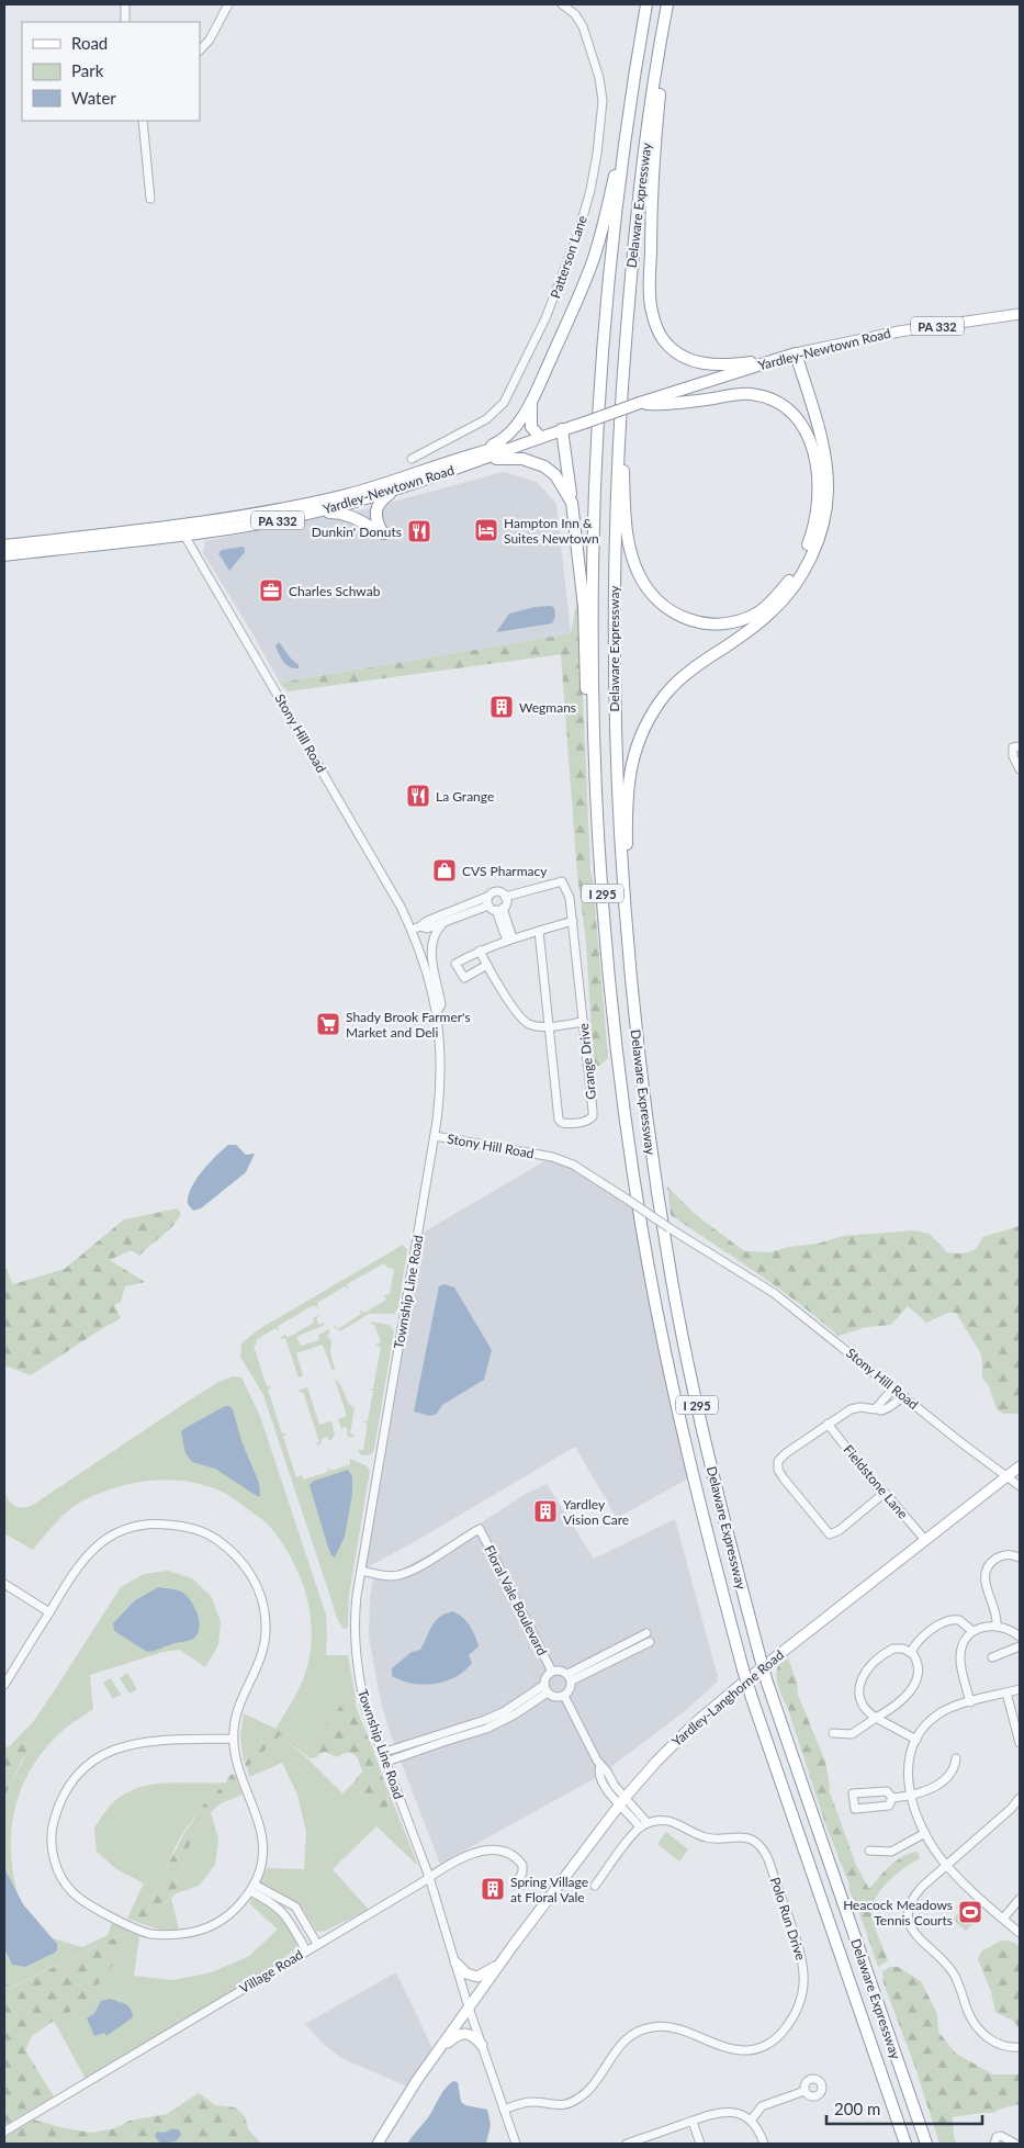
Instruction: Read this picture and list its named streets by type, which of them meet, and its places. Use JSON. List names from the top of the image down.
{
  "streets": {
    "highway": [
      "Delaware Expressway",
      "PA 332",
      "Yardley-Newtown Road",
      "I 295"
    ],
    "main road": ["Yardley-Langhorne Road"],
    "street": [
      "Patterson Lane",
      "Stony Hill Road",
      "Grange Drive",
      "Township Line Road",
      "Fieldstone Lane",
      "Floral Vale Boulevard",
      "Polo Run Drive",
      "Village Road"
    ]
  },
  "crossings": [
    ["Yardley-Newtown Road", "Stony Hill Road"],
    ["Stony Hill Road", "Township Line Road"],
    ["Stony Hill Road", "Yardley-Langhorne Road"],
    ["Township Line Road", "Floral Vale Boulevard"],
    ["Township Line Road", "Yardley-Langhorne Road"],
    ["Township Line Road", "Polo Run Drive"],
    ["Township Line Road", "Village Road"],
    ["Fieldstone Lane", "Yardley-Langhorne Road"]
  ],
  "places": {
    "hotel": ["Hampton Inn & Suites Newtown"],
    "restaurant": ["Dunkin' Donuts", "La Grange"],
    "office": ["Charles Schwab"],
    "building": ["Wegmans", "Yardley Vision Care", "Spring Village at Floral Vale"],
    "shop": ["CVS Pharmacy"],
    "supermarket": ["Shady Brook Farmer's Market and Deli"],
    "sports": ["Heacock Meadows Tennis Courts"]
  },
  "legend": ["Road", "Park", "Water"],
  "scale_bar": "200 m"
}
